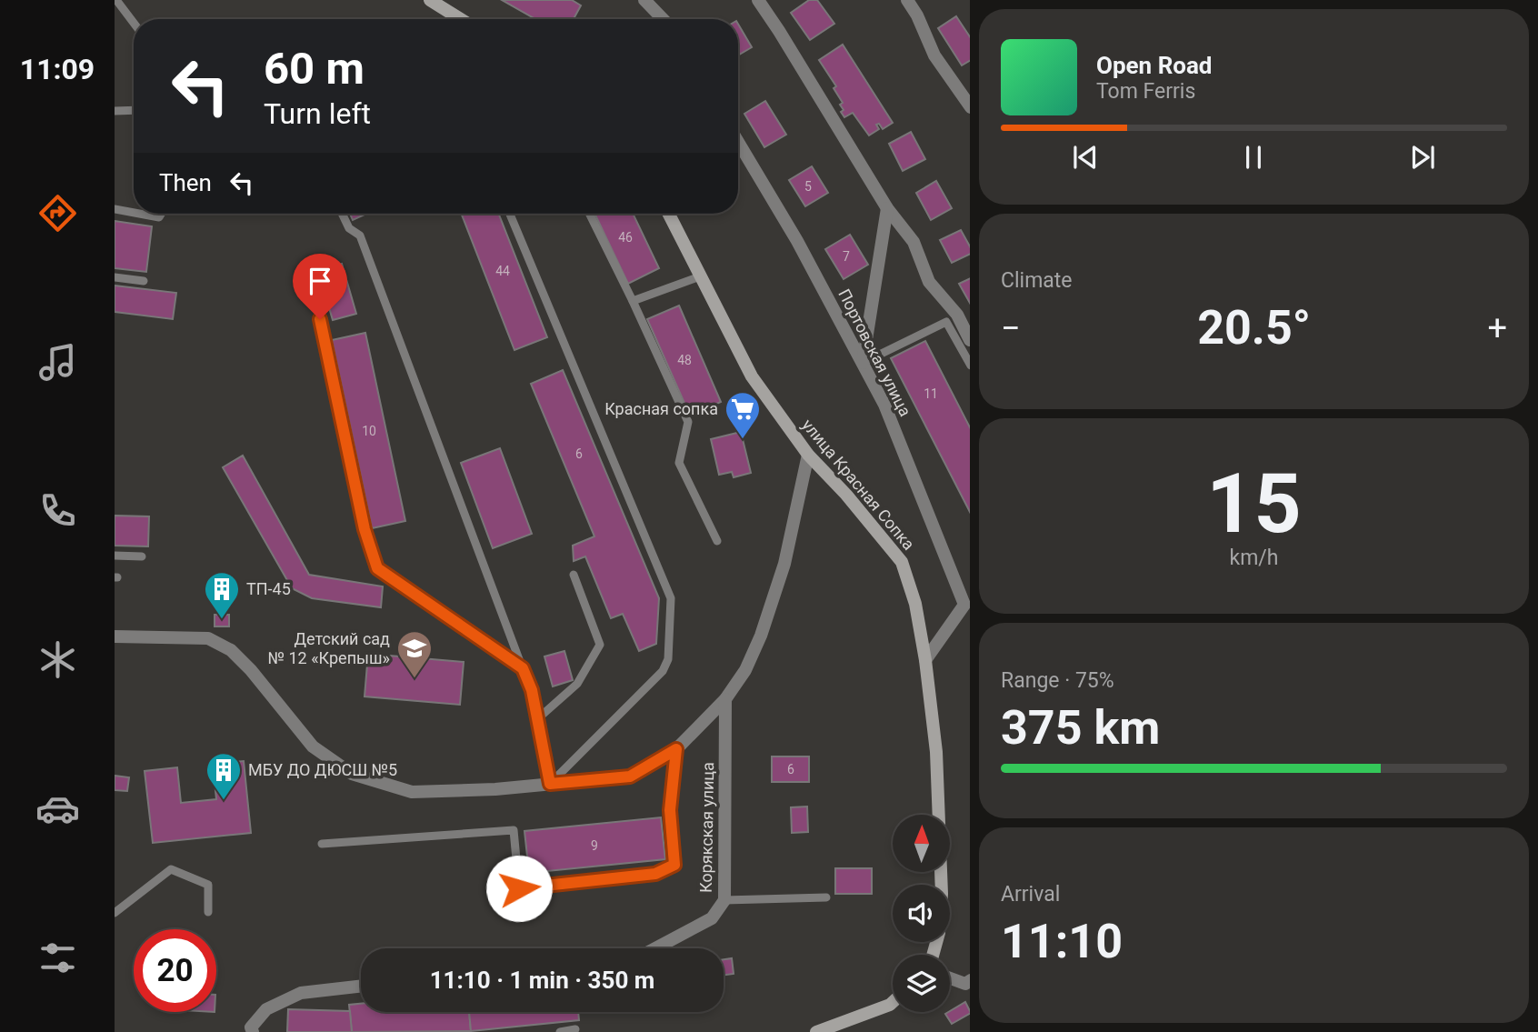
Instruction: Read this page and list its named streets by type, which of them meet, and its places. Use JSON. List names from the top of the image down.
{
  "streets": {
    "main road": ["улица Красная Сопка"],
    "street": ["Портовская улица", "Корякская улица"]
  },
  "places": {
    "supermarket": ["Красная сопка"],
    "building": ["ТП-45", "МБУ ДО ДЮСШ №5"],
    "school or university": ["Детский сад № 12 «Крепыш»"]
  },
  "house_numbers": [
    "5",
    "46",
    "7",
    "44",
    "48",
    "11",
    "10",
    "6",
    "6",
    "9"
  ],
  "north": "top",
  "page": {
    "tabs": "11:09",
    "turn": ["60 m", "Turn left"],
    "song": ["Open Road", "Tom Ferris"],
    "then": "Then",
    "tile": [
      "Climate",
      ["15", "km/h"],
      ["Range · 75%", "375 km"],
      ["Arrival", "11:10"]
    ],
    "heat": ["−", "20.5°", "+"],
    "limit": "20",
    "trip": "11:10 · 1 min · 350 m"
  }
}
